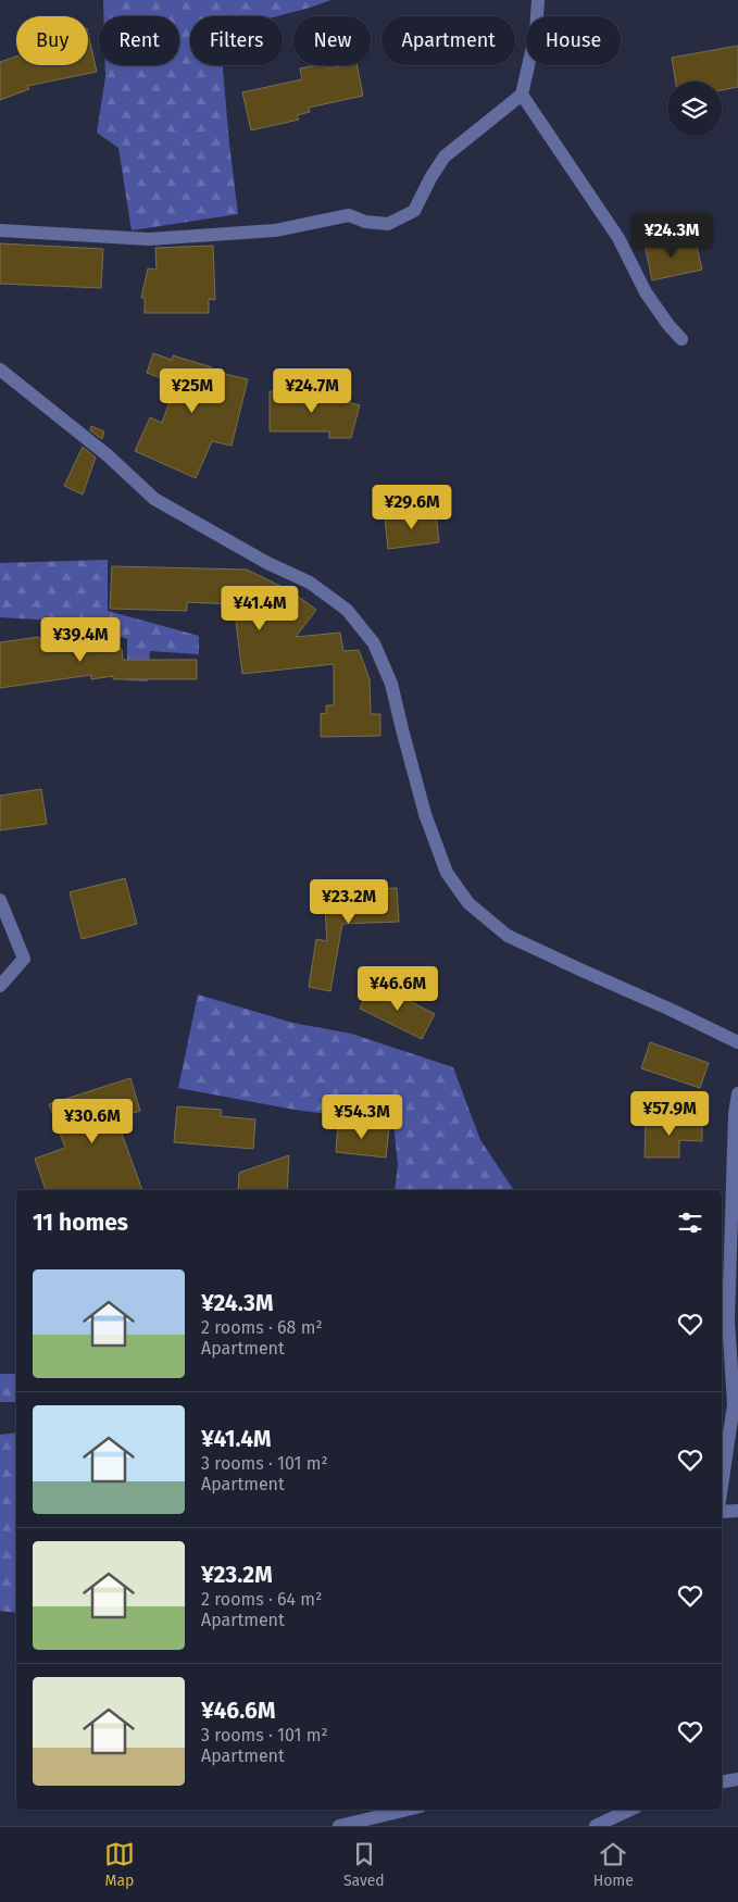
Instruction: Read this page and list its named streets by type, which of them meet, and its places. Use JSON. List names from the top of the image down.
{
  "page": {
    "chip": [
      "Buy",
      "Rent",
      "Filters",
      "New",
      "Apartment",
      "House"
    ],
    "price": [
      "¥24.3M",
      "¥25M",
      "¥24.7M",
      "¥29.6M",
      "¥41.4M",
      "¥39.4M",
      "¥23.2M",
      "¥46.6M",
      "¥57.9M",
      "¥54.3M",
      "¥30.6M"
    ],
    "heading": "11 homes",
    "list": [
      {
        "name": "¥24.3M",
        "note": "2 rooms · 68 m² · Apartment"
      },
      {
        "name": "¥41.4M",
        "note": "3 rooms · 101 m² · Apartment"
      },
      {
        "name": "¥23.2M",
        "note": "2 rooms · 64 m² · Apartment"
      },
      {
        "name": "¥46.6M",
        "note": "3 rooms · 101 m² · Apartment"
      }
    ],
    "tabs": ["Map", "Saved", "Home"]
  }
}
